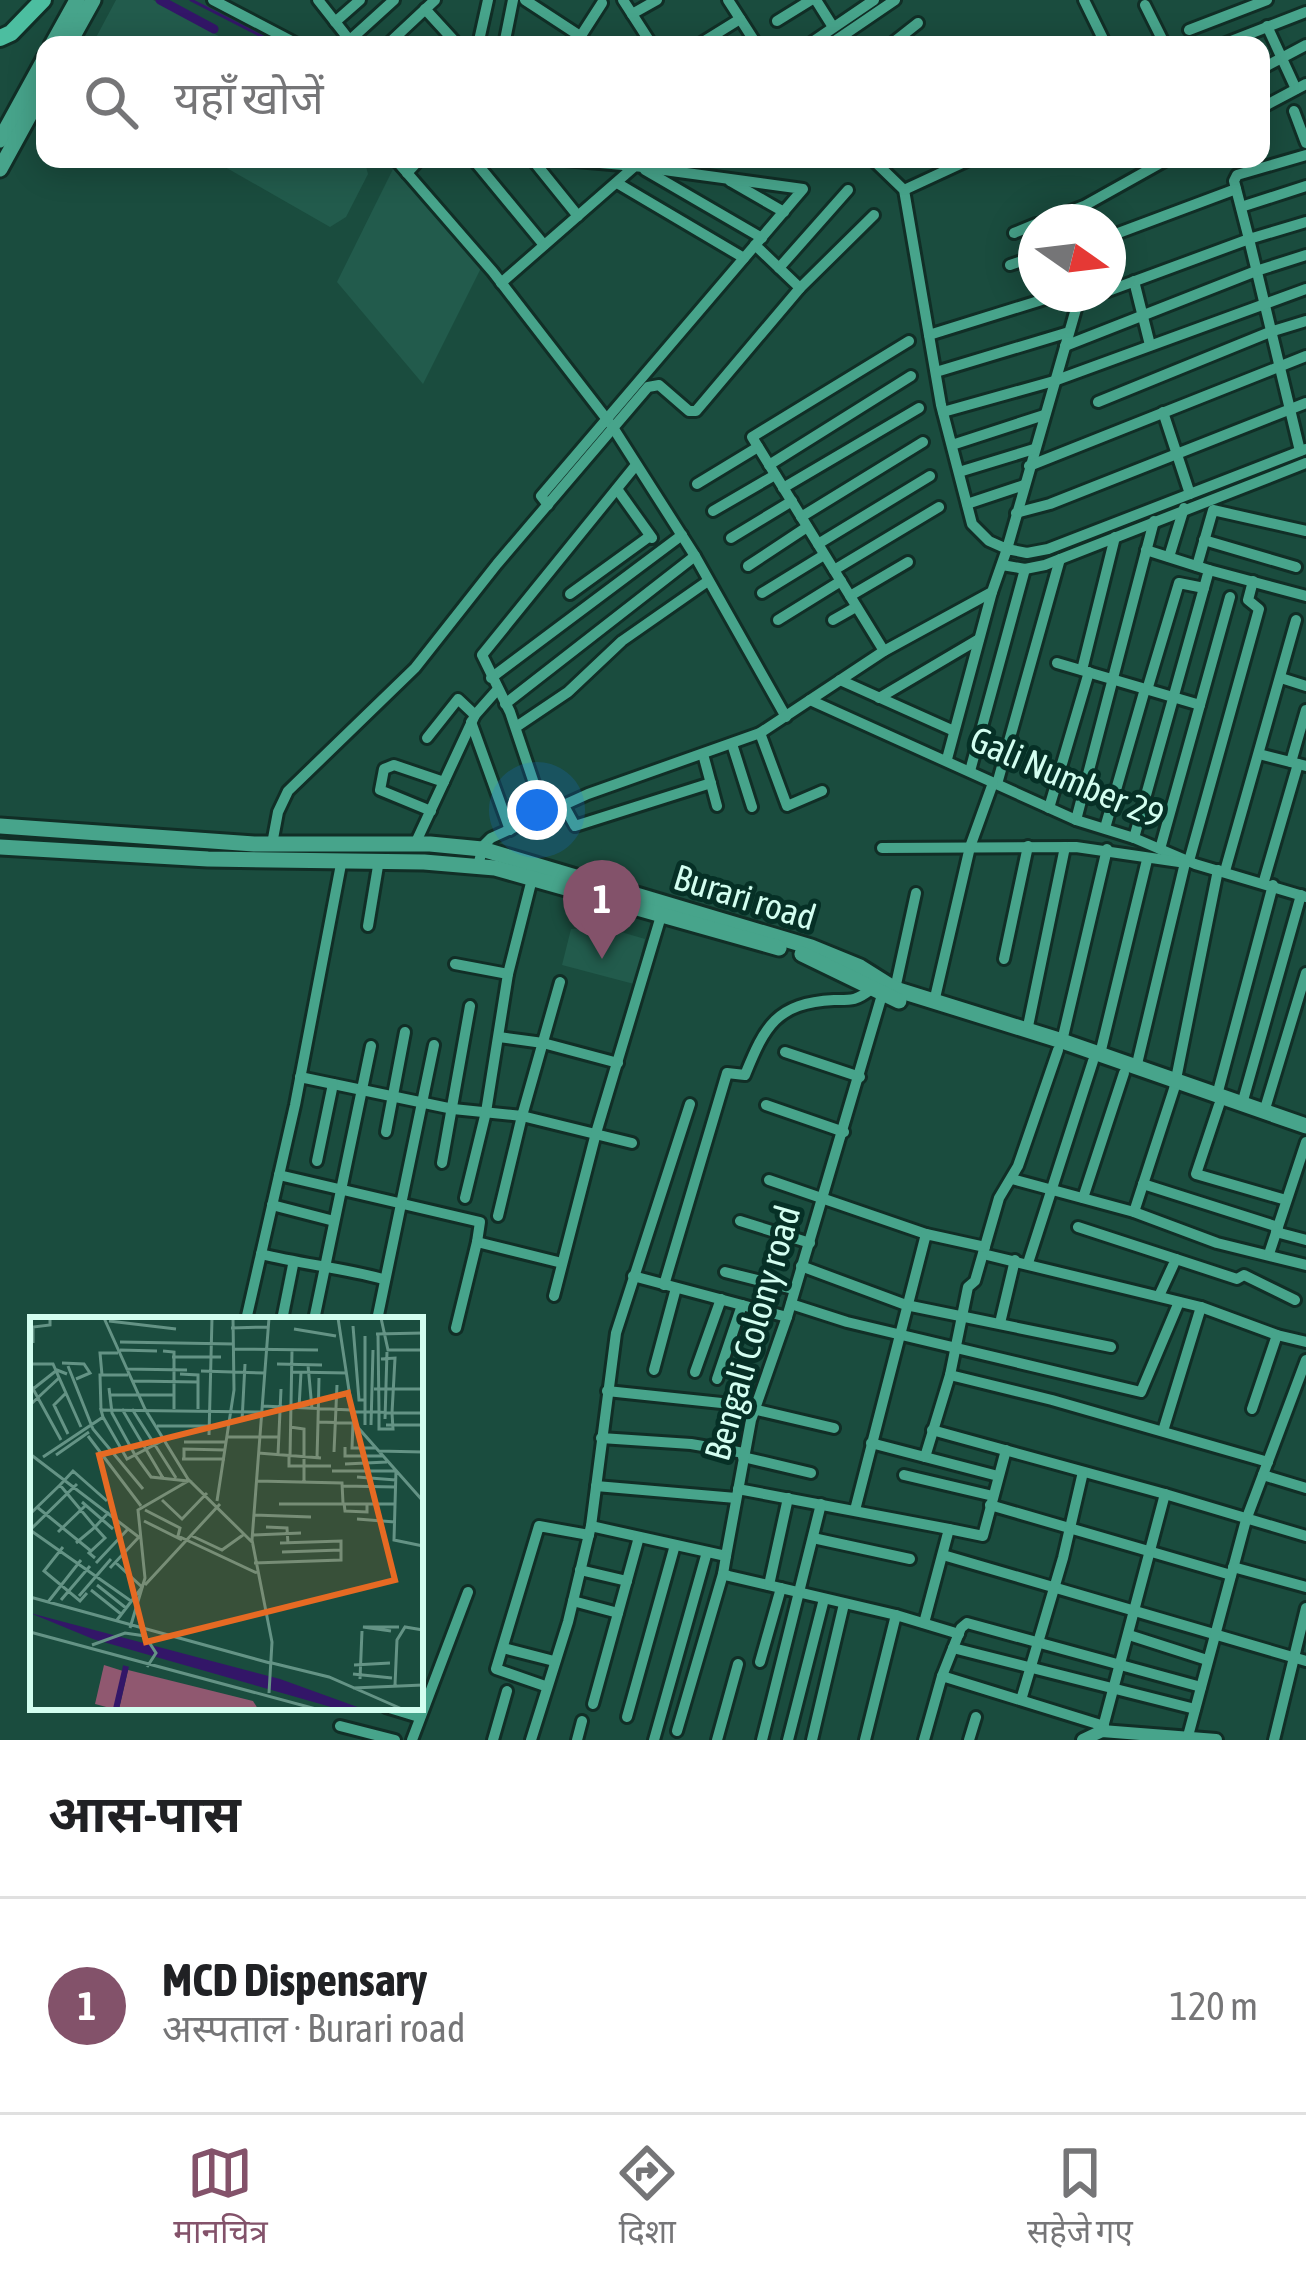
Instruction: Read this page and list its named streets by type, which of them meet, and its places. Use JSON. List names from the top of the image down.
{
  "streets": {
    "main road": ["Burari road"],
    "street": ["Gali Number 29", "Bengali Colony road"]
  },
  "crossings": [
    ["Burari road", "Bengali Colony road"]
  ],
  "north": "right",
  "page": {
    "search": "यहाँ खोजें",
    "pins": "1",
    "heading": "आस-पास",
    "list": [
      {
        "mark": "1",
        "name": "MCD Dispensary",
        "note": "अस्पताल · Burari road",
        "value": "120 m"
      }
    ],
    "nav": ["मानचित्र", "दिशा", "सहेजे गए"]
  }
}
